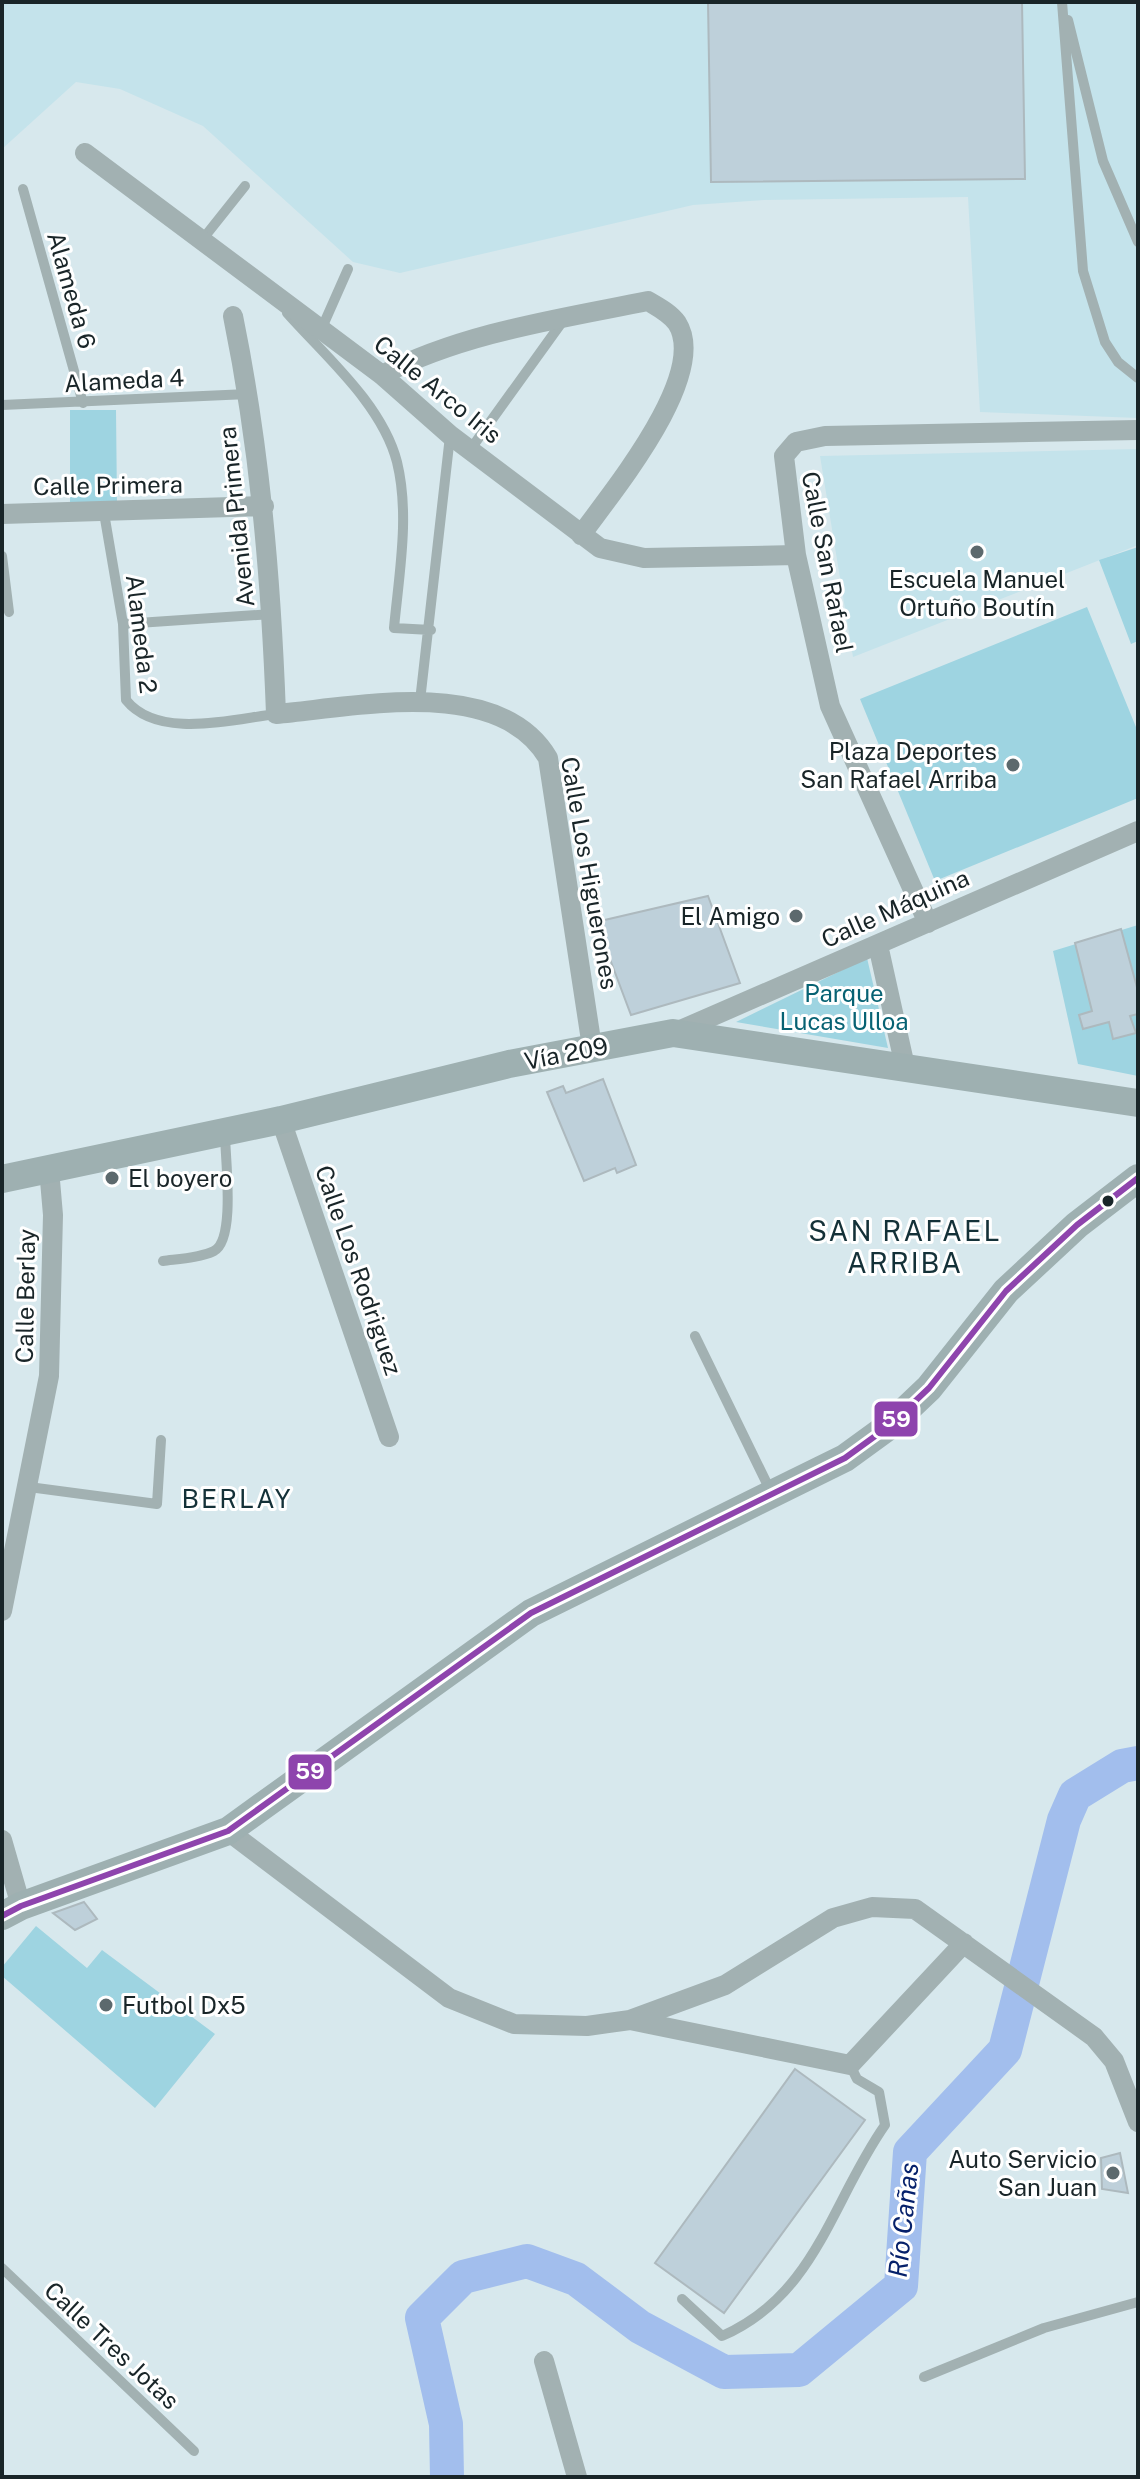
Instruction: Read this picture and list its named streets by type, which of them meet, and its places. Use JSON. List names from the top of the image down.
{
  "streets": {
    "main road": ["Vía 209"],
    "street": [
      "Calle Arco Iris",
      "Calle Primera",
      "Avenida Primera",
      "Calle San Rafael",
      "Calle Los Higuerones",
      "Calle Máquina",
      "Calle Los Rodriguez",
      "Calle Berlay"
    ],
    "lane": [
      "Alameda 6",
      "Alameda 4",
      "Alameda 2",
      "Calle Tres Jotas"
    ]
  },
  "crossings": [
    ["Alameda 6", "Alameda 4"],
    ["Alameda 4", "Avenida Primera"],
    ["Calle Arco Iris", "Calle San Rafael"],
    ["Calle Primera", "Avenida Primera"],
    ["Calle Primera", "Alameda 2"],
    ["Avenida Primera", "Alameda 2"],
    ["Avenida Primera", "Calle Los Higuerones"],
    ["Calle San Rafael", "Calle Máquina"],
    ["Alameda 2", "Calle Los Higuerones"],
    ["Calle Los Higuerones", "Vía 209"],
    ["Calle Máquina", "Vía 209"],
    ["Vía 209", "Calle Los Rodriguez"],
    ["Vía 209", "Calle Berlay"]
  ],
  "districts": ["SAN RAFAEL ARRIBA", "BERLAY"],
  "water": ["Río Cañas"],
  "parks": ["Parque Lucas Ulloa"],
  "places": [
    "Escuela Manuel Ortuño Boutín",
    "Plaza Deportes San Rafael Arriba",
    "El Amigo",
    "El boyero",
    "Futbol Dx5",
    "Auto Servicio San Juan"
  ],
  "lines": ["transit line 59"]
}
